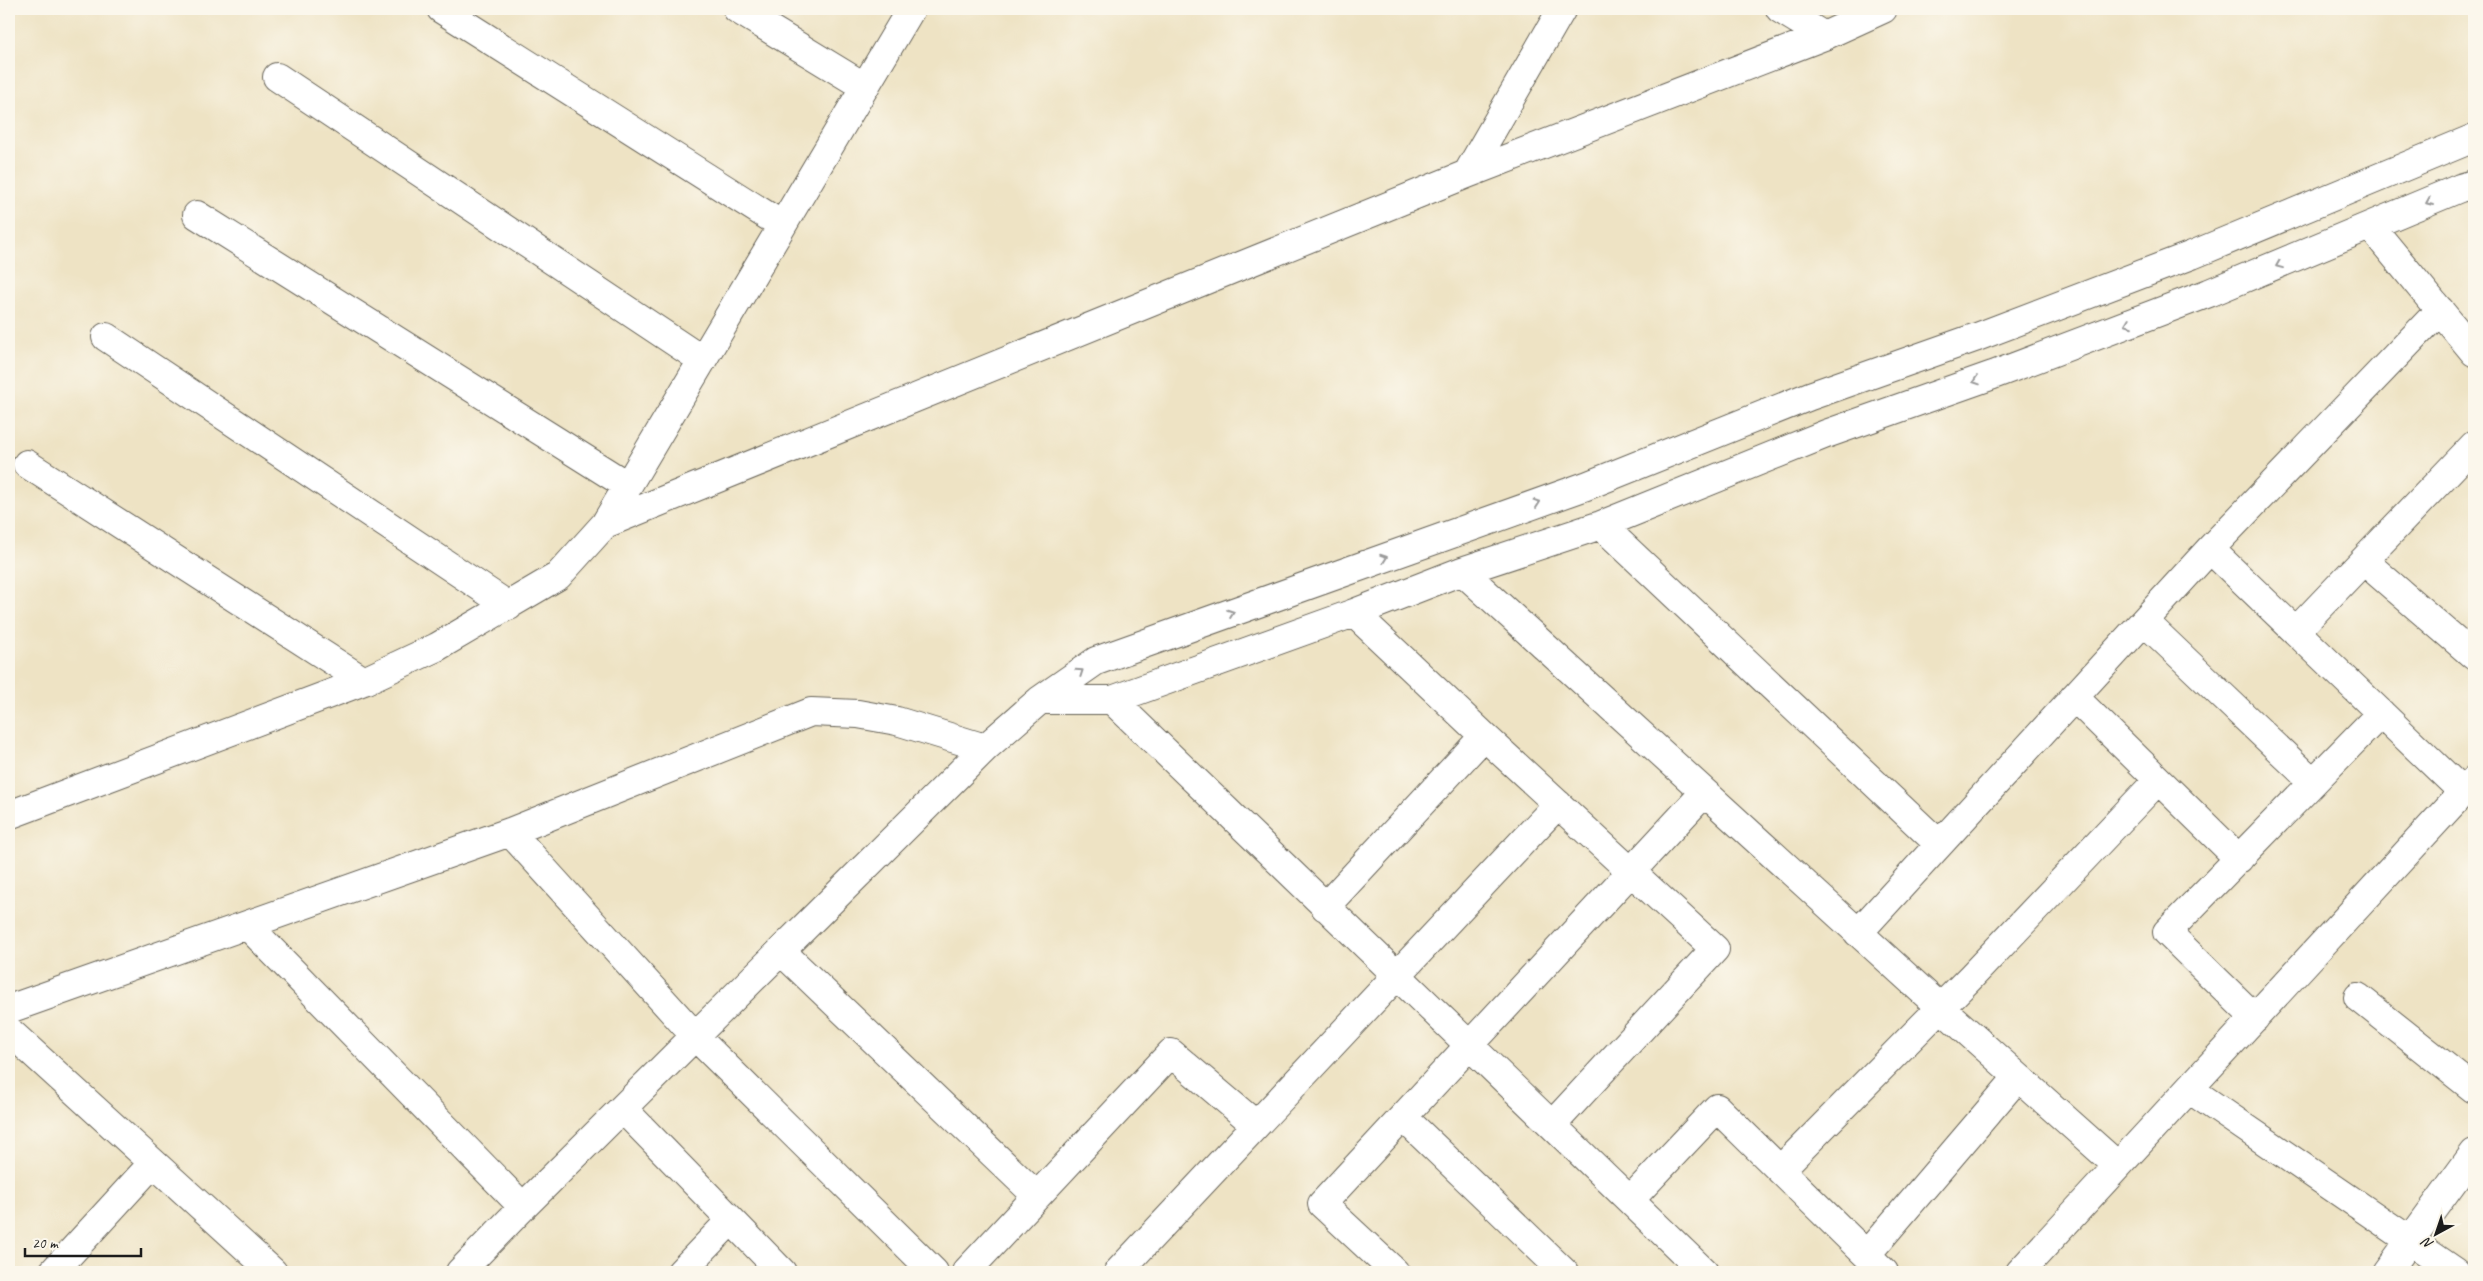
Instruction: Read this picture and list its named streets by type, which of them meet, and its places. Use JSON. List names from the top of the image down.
{
  "scale_bar": "20 m",
  "north": "bottom left"
}
